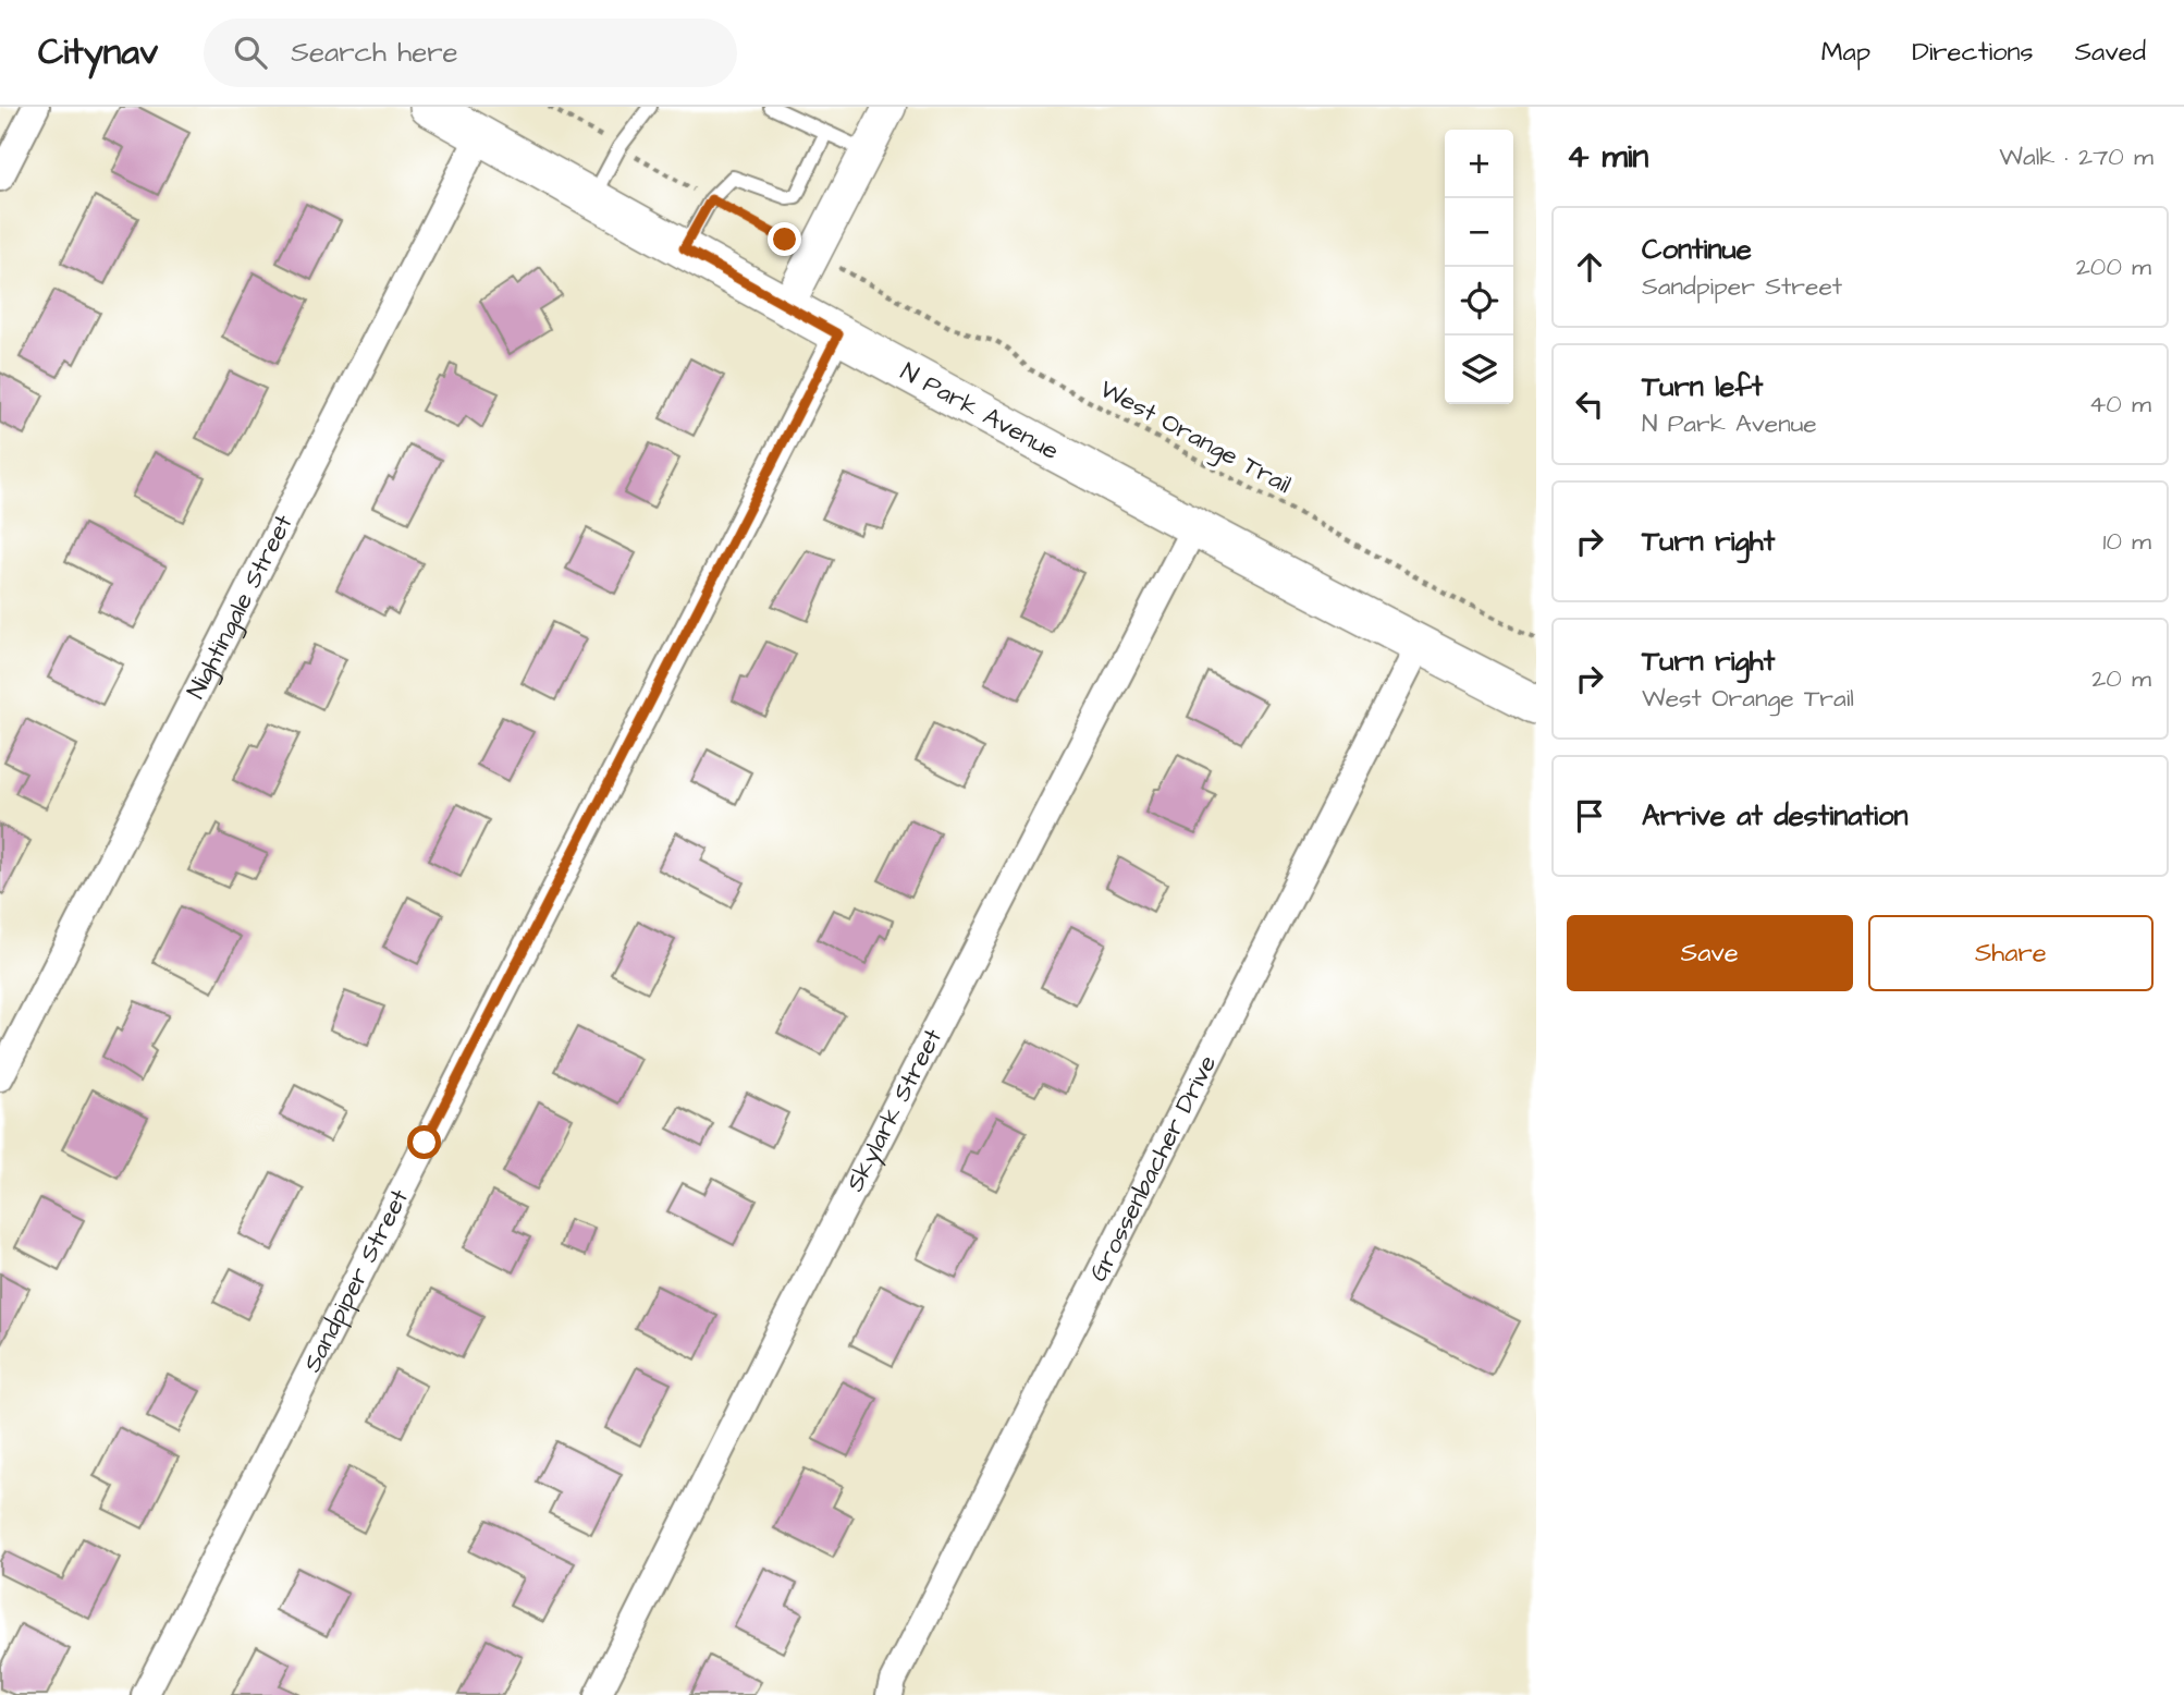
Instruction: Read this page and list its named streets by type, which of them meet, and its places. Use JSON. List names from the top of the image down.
{
  "streets": {
    "main road": ["N Park Avenue"],
    "street": [
      "Nightingale Street",
      "Skylark Street",
      "Grossenbacher Drive",
      "Sandpiper Street"
    ],
    "path": ["West Orange Trail"]
  },
  "crossings": [
    ["N Park Avenue", "Nightingale Street"],
    ["N Park Avenue", "Skylark Street"],
    ["N Park Avenue", "Grossenbacher Drive"],
    ["N Park Avenue", "Sandpiper Street"]
  ],
  "page": {
    "header": "Citynav",
    "search": "Search here",
    "nav": ["Map", "Directions", "Saved"],
    "heading": ["4 min", "Walk · 270 m"],
    "map_buttons": ["+", "−"],
    "list": [
      ["Continue", "Sandpiper Street", "200 m"],
      ["Turn left", "N Park Avenue", "40 m"],
      ["Turn right", "10 m"],
      ["Turn right", "West Orange Trail", "20 m"],
      "Arrive at destination"
    ],
    "buttons": ["Save", "Share"]
  }
}
